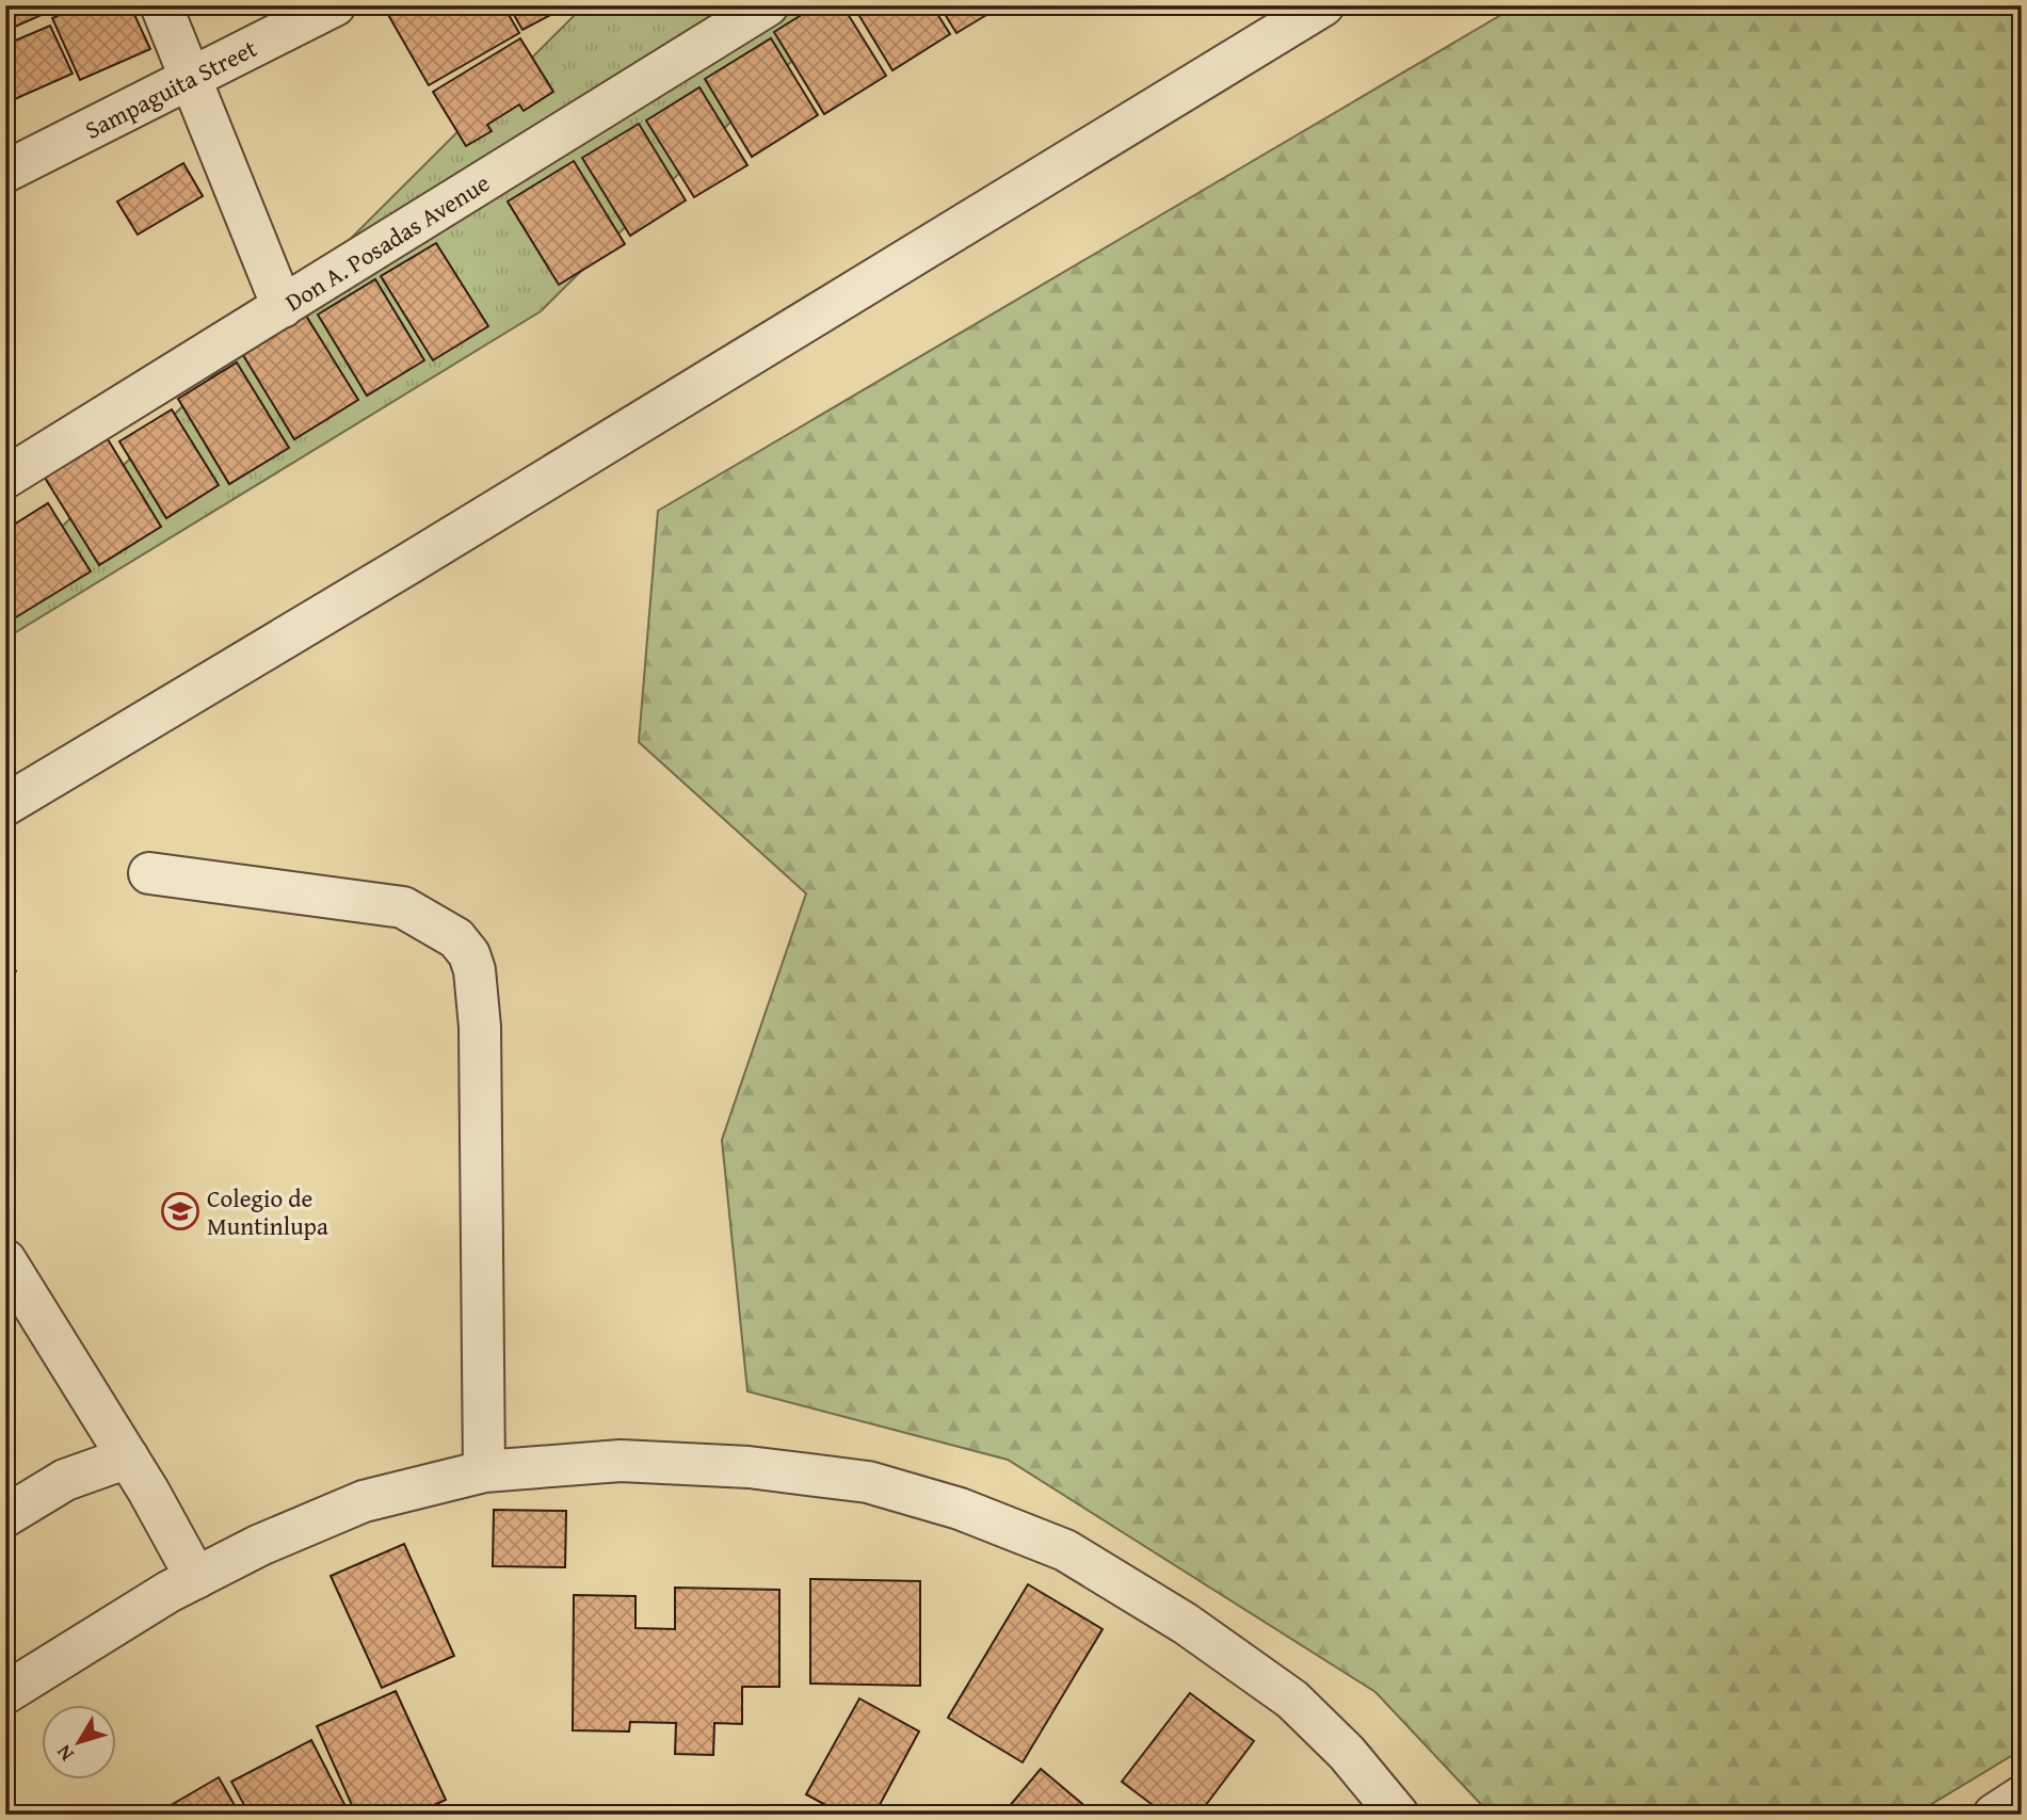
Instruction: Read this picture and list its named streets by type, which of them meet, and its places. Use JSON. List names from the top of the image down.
{
  "streets": {
    "street": ["Sampaguita Street", "Don A. Posadas Avenue"]
  },
  "places": {
    "school or university": ["Colegio de Muntinlupa"]
  },
  "north": "bottom left"
}
